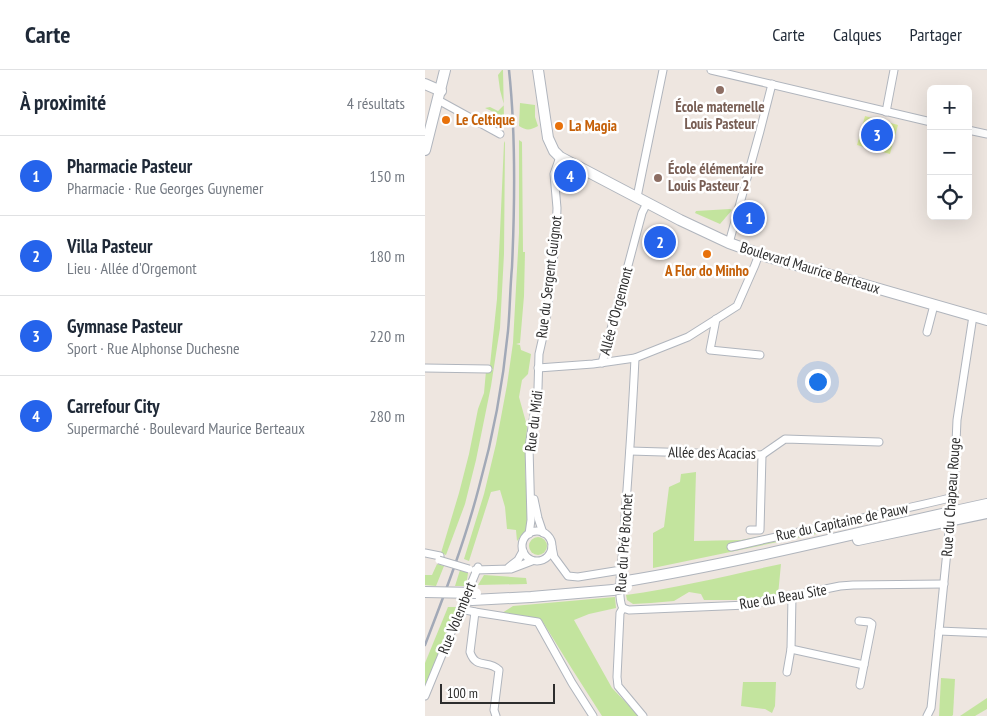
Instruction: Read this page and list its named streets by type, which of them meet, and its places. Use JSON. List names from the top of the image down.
{
  "streets": {
    "main road": ["Boulevard Maurice Berteaux"],
    "street": [
      "Rue du Sergent Guignot",
      "Allée d'Orgemont",
      "Rue du Midi",
      "Allée des Acacias",
      "Rue du Chapeau Rouge",
      "Rue du Capitaine de Pauw",
      "Rue du Pré Brochet",
      "Rue du Beau Site",
      "Rue Volembert"
    ]
  },
  "crossings": [
    ["Boulevard Maurice Berteaux", "Rue du Sergent Guignot"],
    ["Boulevard Maurice Berteaux", "Allée d'Orgemont"],
    ["Boulevard Maurice Berteaux", "Rue du Chapeau Rouge"],
    ["Rue du Sergent Guignot", "Rue du Midi"],
    ["Allée des Acacias", "Rue du Pré Brochet"],
    ["Rue du Chapeau Rouge", "Rue du Capitaine de Pauw"],
    ["Rue du Chapeau Rouge", "Rue du Beau Site"],
    ["Rue du Pré Brochet", "Rue du Beau Site"]
  ],
  "places": [
    "École maternelle Louis Pasteur",
    "Le Celtique",
    "La Magia",
    "École élémentaire Louis Pasteur 2",
    "A Flor do Minho"
  ],
  "scale_bar": "100 m",
  "page": {
    "header": "Carte",
    "nav": ["Carte", "Calques", "Partager"],
    "heading": ["À proximité", "4 résultats"],
    "map_buttons": ["+", "−"],
    "pins": [
      "3",
      "4",
      "1",
      "2"
    ],
    "list": [
      {
        "mark": "1",
        "name": "Pharmacie Pasteur",
        "note": "Pharmacie · Rue Georges Guynemer",
        "value": "150 m"
      },
      {
        "mark": "2",
        "name": "Villa Pasteur",
        "note": "Lieu · Allée d'Orgemont",
        "value": "180 m"
      },
      {
        "mark": "3",
        "name": "Gymnase Pasteur",
        "note": "Sport · Rue Alphonse Duchesne",
        "value": "220 m"
      },
      {
        "mark": "4",
        "name": "Carrefour City",
        "note": "Supermarché · Boulevard Maurice Berteaux",
        "value": "280 m"
      }
    ],
    "scale": "100 m"
  }
}
